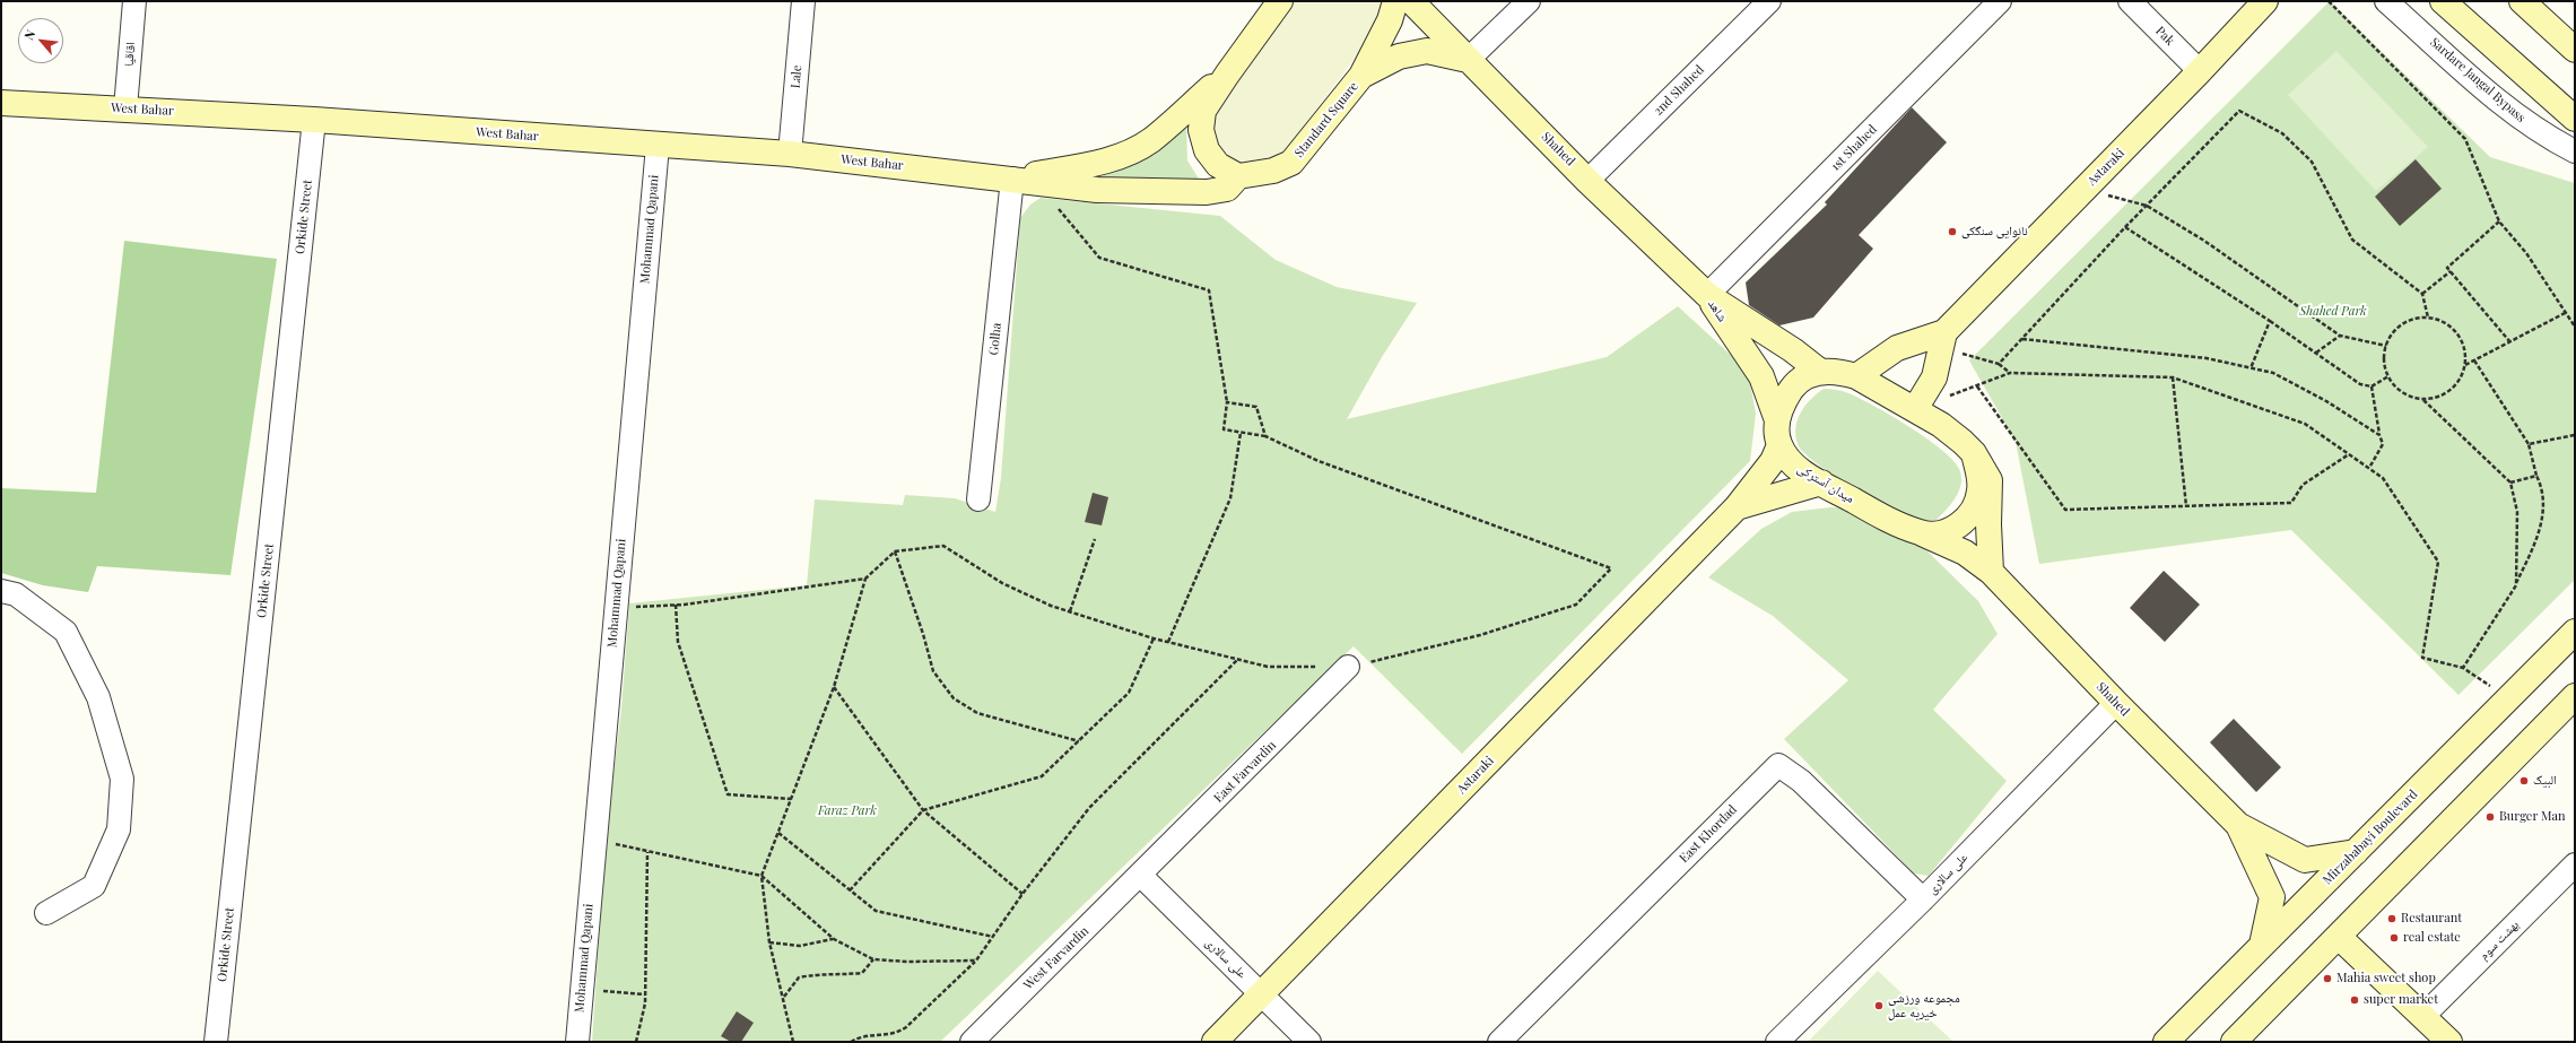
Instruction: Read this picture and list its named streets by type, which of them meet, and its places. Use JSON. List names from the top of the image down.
{
  "streets": {
    "street": [
      "Pak",
      "اقاقیا",
      "Lale",
      "Sardare Jangal Bypass",
      "2nd Shahed",
      "West Bahar",
      "Standard Square",
      "1st Shahed",
      "Shahed",
      "Astaraki",
      "Orkide Street",
      "Mohammad Qapani",
      "شاهد",
      "Golha",
      "میدان آسترکی",
      "East Farvardin",
      "East Khordad",
      "Mirzababayi Boulevard",
      "علی سالاری",
      "بهشت سوم",
      "West Farvardin"
    ]
  },
  "crossings": [
    ["Pak", "Astaraki"],
    ["اقاقیا", "West Bahar"],
    ["Lale", "West Bahar"],
    ["2nd Shahed", "Shahed"],
    ["West Bahar", "Standard Square"],
    ["West Bahar", "Orkide Street"],
    ["West Bahar", "Mohammad Qapani"],
    ["West Bahar", "Golha"],
    ["1st Shahed", "Shahed"],
    ["1st Shahed", "شاهد"],
    ["Shahed", "شاهد"],
    ["Shahed", "میدان آسترکی"],
    ["Shahed", "Mirzababayi Boulevard"],
    ["Shahed", "علی سالاری"],
    ["Astaraki", "میدان آسترکی"],
    ["Astaraki", "علی سالاری"],
    ["East Farvardin", "علی سالاری"],
    ["East Farvardin", "West Farvardin"],
    ["East Khordad", "علی سالاری"],
    ["علی سالاری", "West Farvardin"]
  ],
  "parks": ["Shahed Park", "Faraz Park"],
  "places": [
    "نانوایی سنگکی",
    "البیک",
    "‌Burger Man",
    "Restaurant",
    "real estate",
    "Mahia sweet shop",
    "super market",
    "مجموعه ورزشی خیریه عمل"
  ],
  "north": "top left"
}
